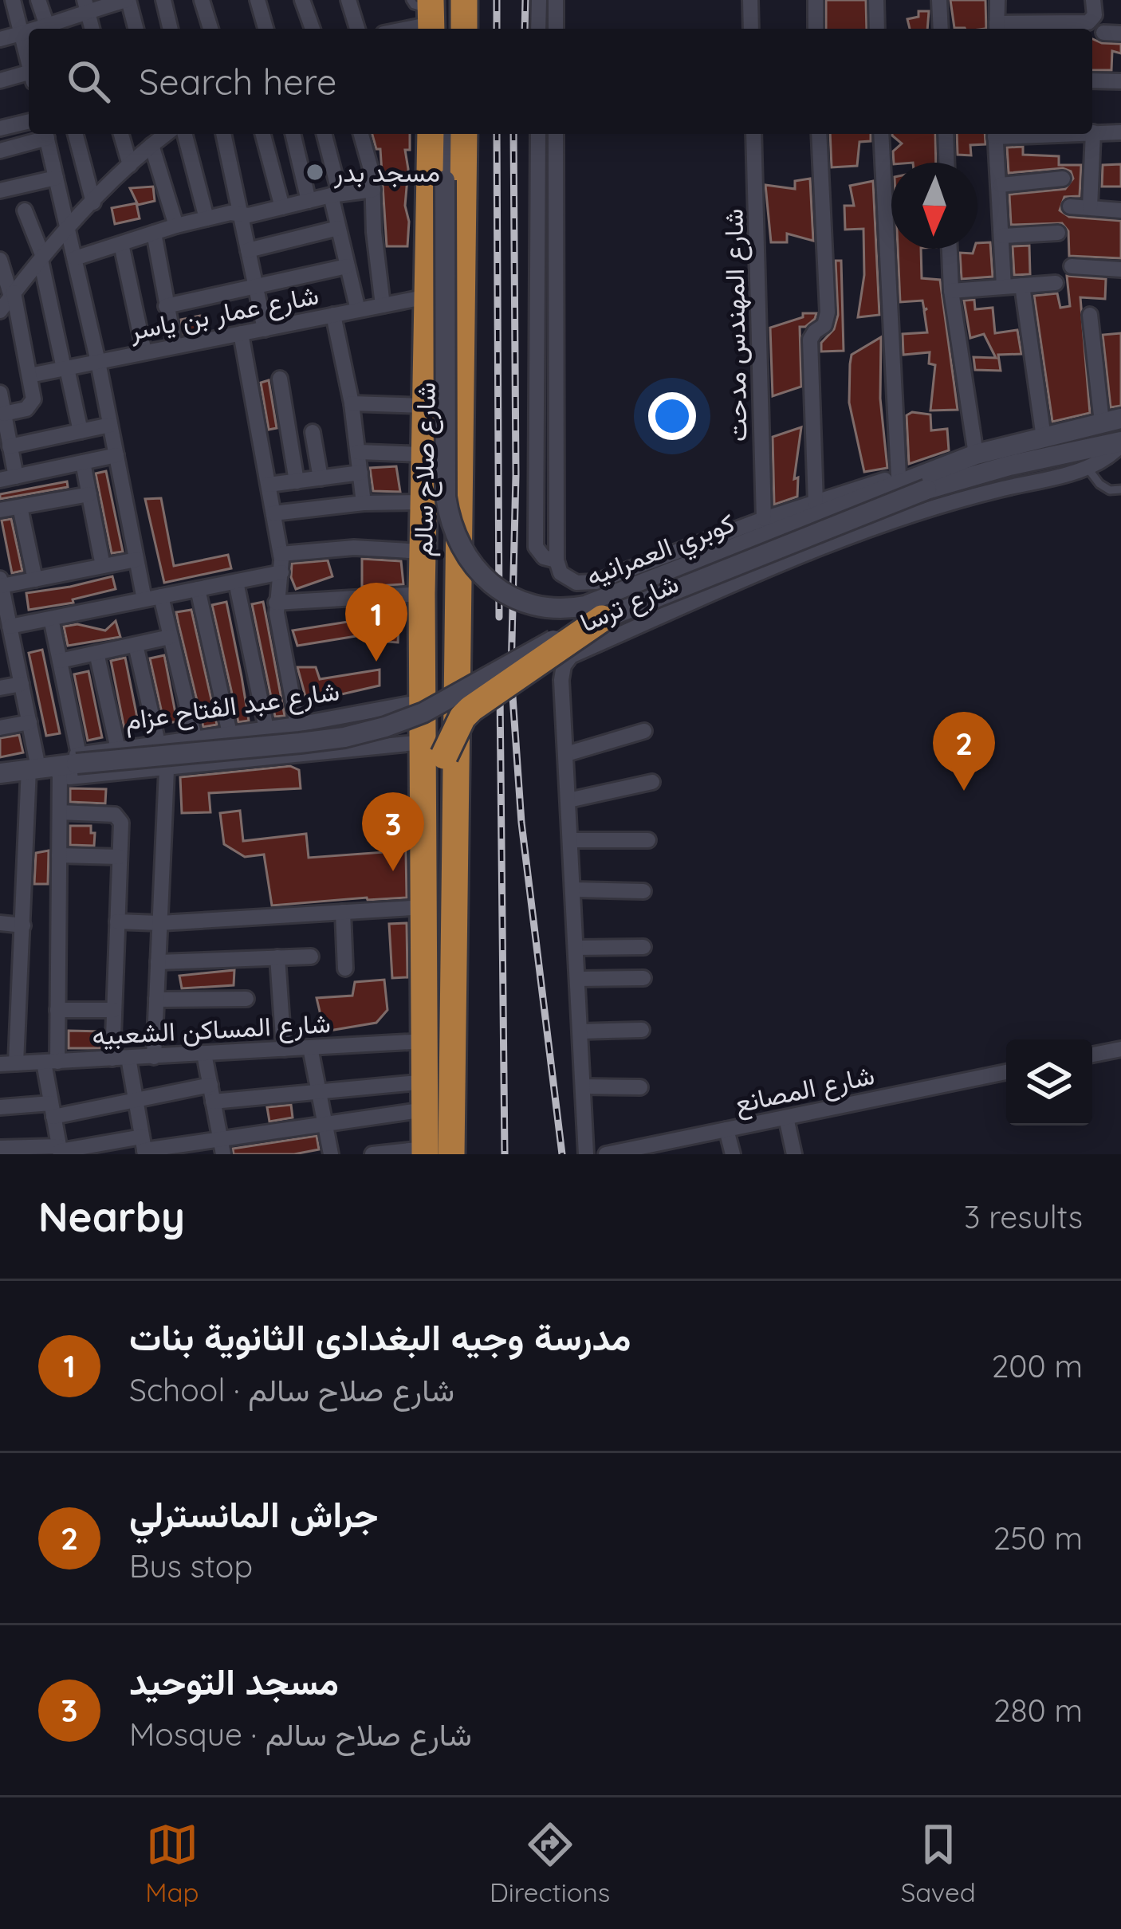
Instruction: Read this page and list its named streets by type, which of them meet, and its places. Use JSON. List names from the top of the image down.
{
  "streets": {
    "highway": ["شارع صلاح سالم"],
    "street": [
      "شارع عمار بن ياسر",
      "شارع المهندس مدحت",
      "كوبري العمرانيه",
      "شارع ترسا",
      "شارع عبد الفتاح عزام",
      "شارع المساكن الشعبيه",
      "شارع المصانع"
    ]
  },
  "crossings": [
    ["شارع عمار بن ياسر", "شارع صلاح سالم"],
    ["شارع المهندس مدحت", "شارع ترسا"],
    ["شارع صلاح سالم", "شارع عبد الفتاح عزام"],
    ["شارع صلاح سالم", "شارع المساكن الشعبيه"],
    ["كوبري العمرانيه", "شارع ترسا"],
    ["كوبري العمرانيه", "شارع عبد الفتاح عزام"]
  ],
  "places": ["مسجد بدر"],
  "north": "bottom",
  "page": {
    "search": "Search here",
    "pins": ["1", "2", "3"],
    "heading": ["Nearby", "3 results"],
    "list": [
      {
        "mark": "1",
        "name": "مدرسة وجيه البغدادى الثانوية بنات",
        "note": "School · شارع صلاح سالم",
        "value": "200 m"
      },
      {
        "mark": "2",
        "name": "جراش المانسترلي",
        "note": "Bus stop",
        "value": "250 m"
      },
      {
        "mark": "3",
        "name": "مسجد التوحيد",
        "note": "Mosque · شارع صلاح سالم",
        "value": "280 m"
      }
    ],
    "nav": ["Map", "Directions", "Saved"]
  }
}
